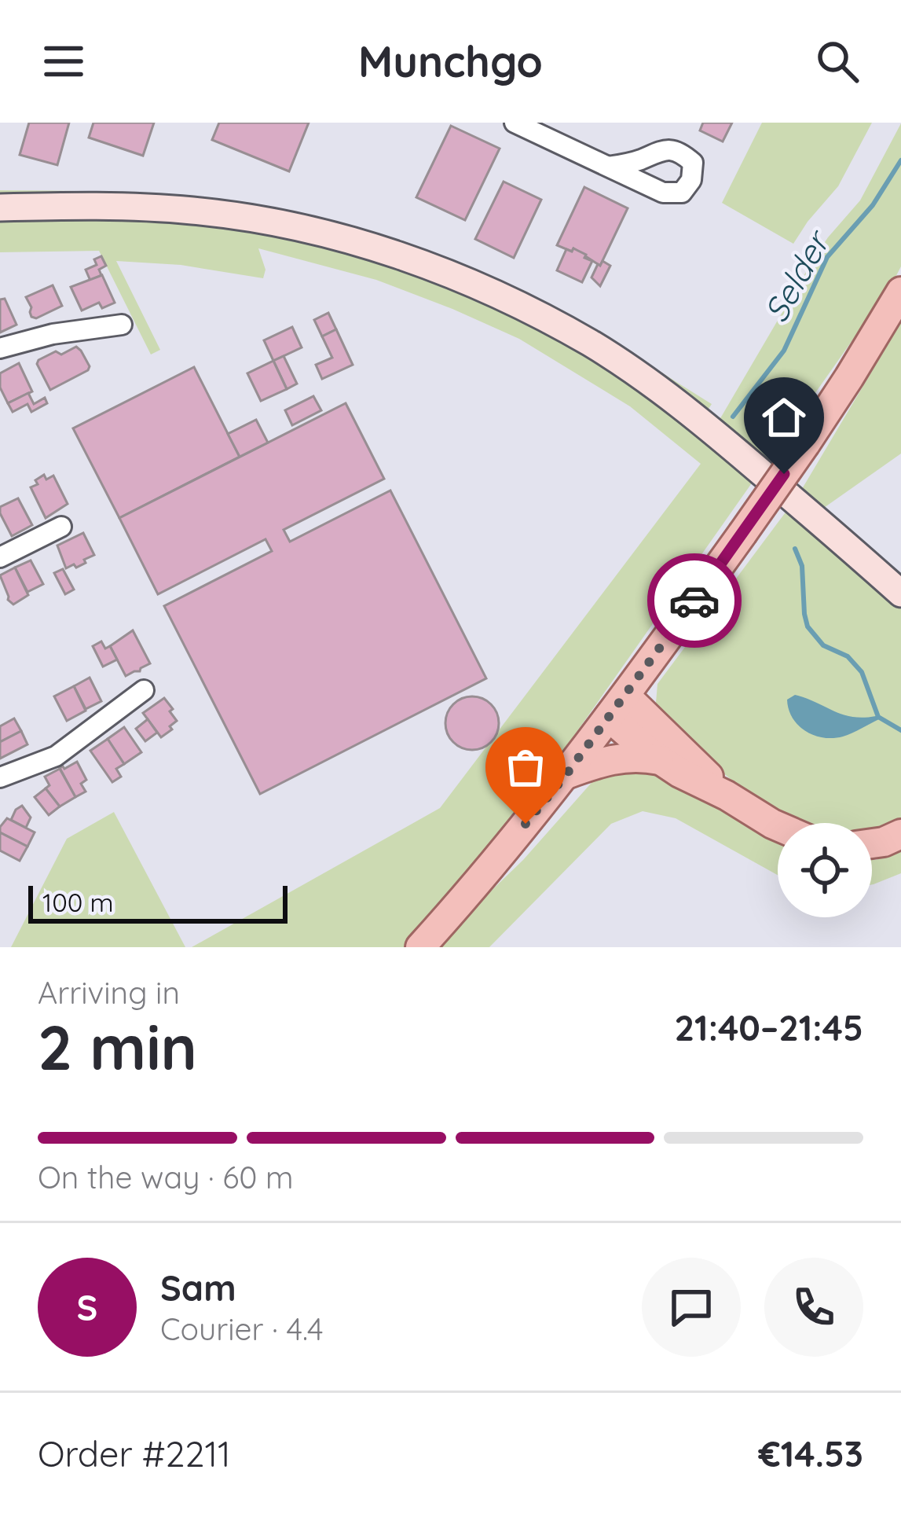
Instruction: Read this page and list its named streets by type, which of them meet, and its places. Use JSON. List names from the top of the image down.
{
  "water": ["Selder"],
  "scale_bar": "100 m",
  "page": {
    "header": "Munchgo",
    "scale": "100 m",
    "heading": ["2 min", "Arriving in", "21:40–21:45"],
    "panel": [
      "Sam",
      "Courier · 4.4",
      "Order #2211",
      "€14.53"
    ],
    "bar": "On the way · 60 m",
    "round": "S"
  }
}
